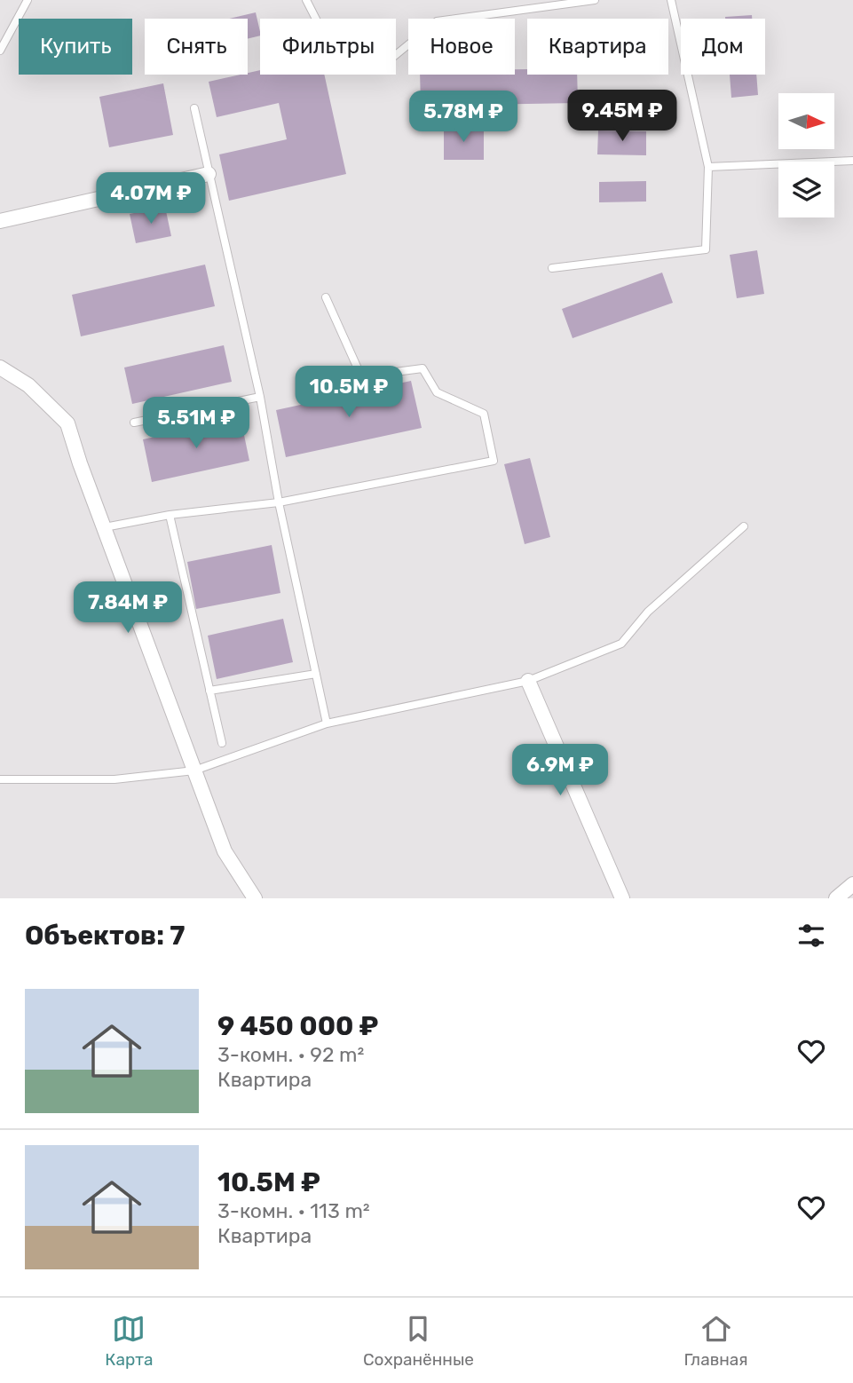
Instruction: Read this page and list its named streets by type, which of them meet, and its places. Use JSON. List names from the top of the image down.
{
  "north": "right",
  "page": {
    "chip": [
      "Купить",
      "Снять",
      "Фильтры",
      "Новое",
      "Квартира",
      "Дом"
    ],
    "price": [
      "9.45M ₽",
      "5.78M ₽",
      "4.07M ₽",
      "10.5M ₽",
      "5.51M ₽",
      "7.84M ₽",
      "6.9M ₽"
    ],
    "heading": "Объектов: 7",
    "list": [
      {
        "name": "9 450 000 ₽",
        "note": "3-комн. · 92 m² · Квартира"
      },
      {
        "name": "10.5M ₽",
        "note": "3-комн. · 113 m² · Квартира"
      }
    ],
    "tabs": ["Карта", "Сохранённые", "Главная"]
  }
}
